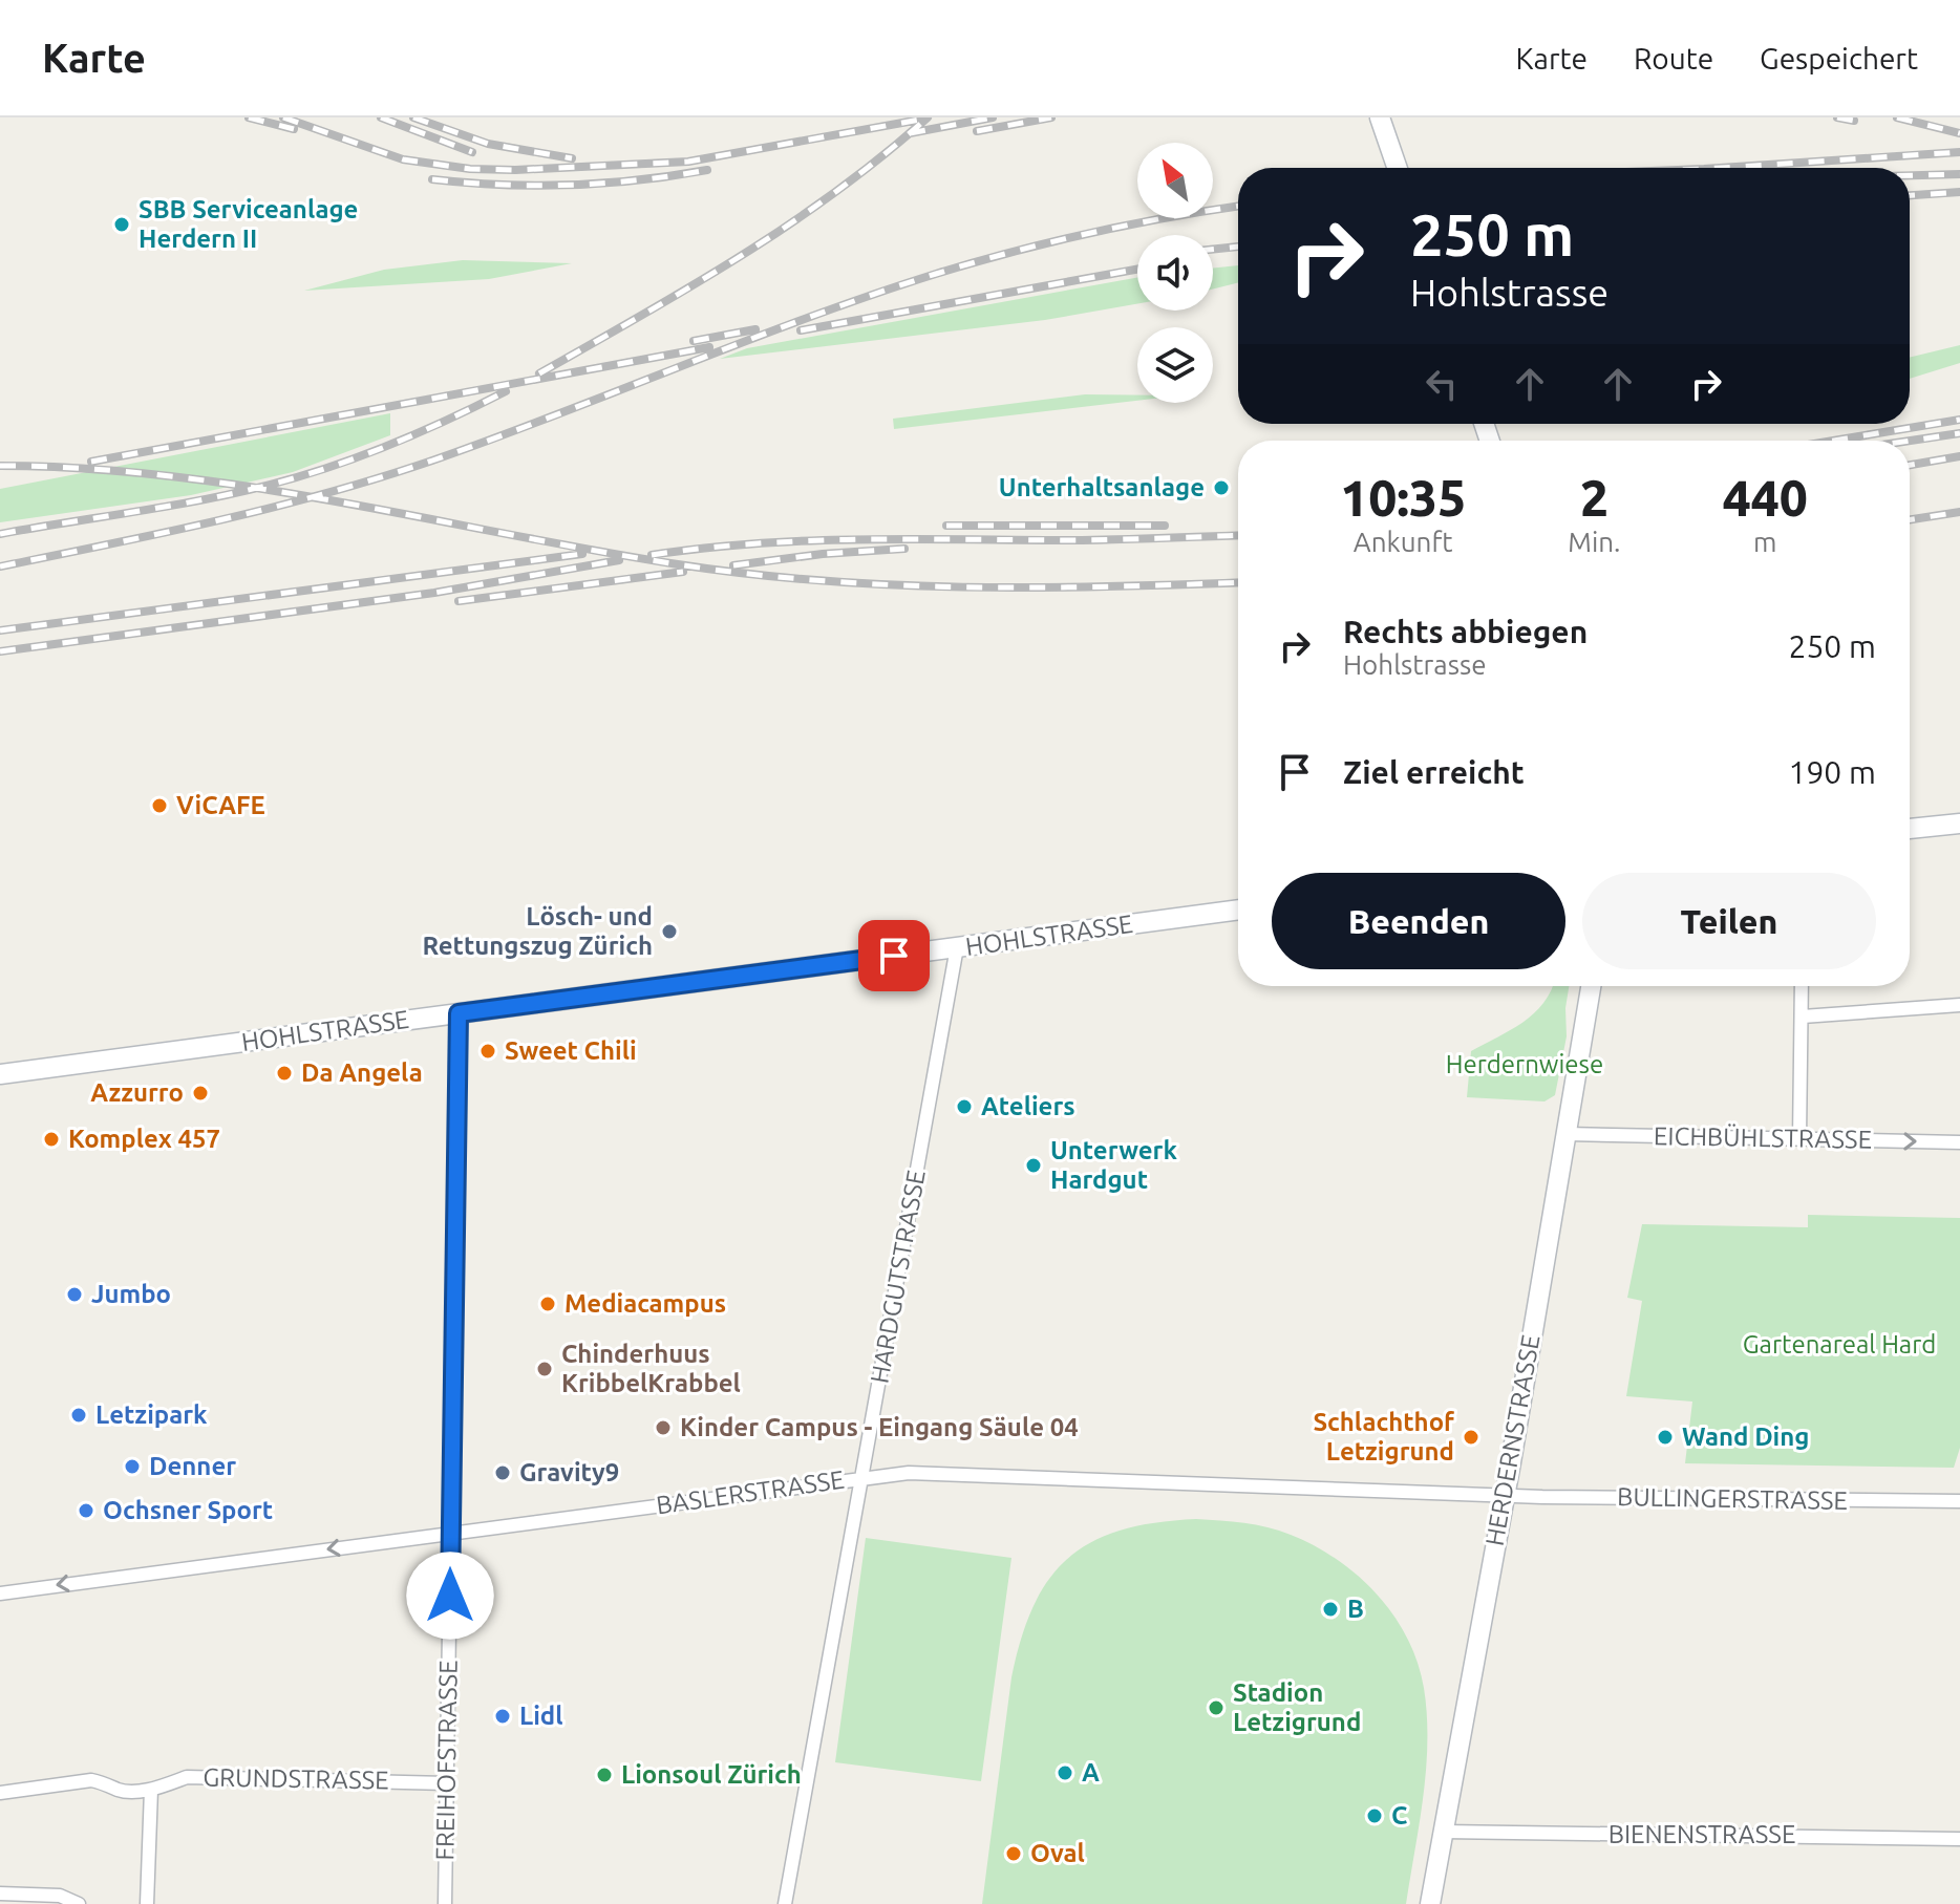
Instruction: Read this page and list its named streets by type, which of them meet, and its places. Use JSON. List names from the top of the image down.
{
  "streets": {
    "street": [
      "HOHLSTRASSE",
      "EICHBÜHLSTRASSE",
      "HARDGUTSTRASSE",
      "HERDERNSTRASSE",
      "BASLERSTRASSE",
      "BULLINGERSTRASSE",
      "FREIHOFSTRASSE",
      "GRUNDSTRASSE",
      "BIENENSTRASSE"
    ]
  },
  "crossings": [
    ["HOHLSTRASSE", "HARDGUTSTRASSE"],
    ["HOHLSTRASSE", "FREIHOFSTRASSE"],
    ["EICHBÜHLSTRASSE", "HERDERNSTRASSE"],
    ["HARDGUTSTRASSE", "BASLERSTRASSE"],
    ["HERDERNSTRASSE", "BASLERSTRASSE"],
    ["HERDERNSTRASSE", "BULLINGERSTRASSE"],
    ["HERDERNSTRASSE", "BIENENSTRASSE"],
    ["BASLERSTRASSE", "BULLINGERSTRASSE"],
    ["BASLERSTRASSE", "FREIHOFSTRASSE"],
    ["FREIHOFSTRASSE", "GRUNDSTRASSE"]
  ],
  "one_way": ["EICHBÜHLSTRASSE"],
  "parks": ["Herdernwiese", "Gartenareal Hard"],
  "places": [
    "SBB Serviceanlage Herdern II",
    "Unterhaltsanlage",
    "ViCAFE",
    "Lösch- und Rettungszug Zürich",
    "Sweet Chili",
    "Da Angela",
    "Azzurro",
    "Ateliers",
    "Komplex 457",
    "Unterwerk Hardgut",
    "Jumbo",
    "Mediacampus",
    "Chinderhuus KribbelKrabbel",
    "Letzipark",
    "Kinder Campus - Eingang Säule 04",
    "Schlachthof Letzigrund",
    "Wand Ding",
    "Denner",
    "Gravity9",
    "Ochsner Sport",
    "B",
    "Stadion Letzigrund",
    "Lidl",
    "A",
    "Lionsoul Zürich",
    "C",
    "Oval"
  ],
  "north": "top left",
  "page": {
    "header": "Karte",
    "nav": ["Karte", "Route", "Gespeichert"],
    "turn": ["250 m", "Hohlstrasse"],
    "eta": [
      "10:35",
      "Ankunft",
      "2",
      "Min.",
      "440",
      "m"
    ],
    "list": [
      {
        "name": "Rechts abbiegen",
        "note": "Hohlstrasse",
        "value": "250 m"
      },
      {
        "name": "Ziel erreicht",
        "value": "190 m"
      }
    ],
    "buttons": ["Beenden", "Teilen"]
  }
}
